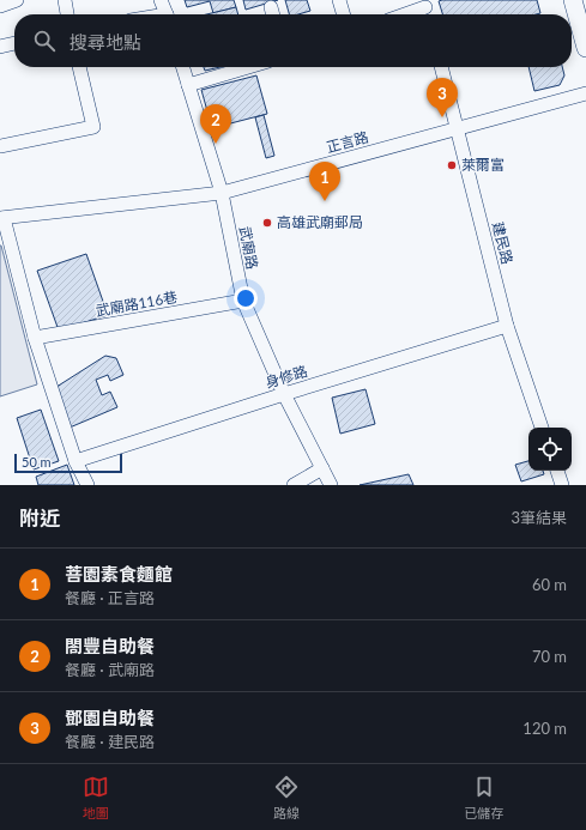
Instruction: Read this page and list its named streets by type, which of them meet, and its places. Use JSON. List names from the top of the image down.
{
  "streets": {
    "street": [
      "正言路",
      "建民路",
      "武廟路",
      "武廟路116巷",
      "身修路"
    ]
  },
  "crossings": [
    ["正言路", "建民路"],
    ["正言路", "武廟路"],
    ["建民路", "身修路"],
    ["武廟路", "武廟路116巷"],
    ["武廟路", "身修路"]
  ],
  "places": ["萊爾富", "高雄武廟郵局"],
  "scale_bar": "50 m",
  "page": {
    "search": "搜尋地點",
    "pins": ["3", "2", "1"],
    "scale": "50 m",
    "heading": ["附近", "3筆結果"],
    "list": [
      {
        "mark": "1",
        "name": "菩園素食麵館",
        "note": "餐廳 · 正言路",
        "value": "60 m"
      },
      {
        "mark": "2",
        "name": "閤豐自助餐",
        "note": "餐廳 · 武廟路",
        "value": "70 m"
      },
      {
        "mark": "3",
        "name": "鄧園自助餐",
        "note": "餐廳 · 建民路",
        "value": "120 m"
      }
    ],
    "nav": ["地圖", "路線", "已儲存"]
  }
}
